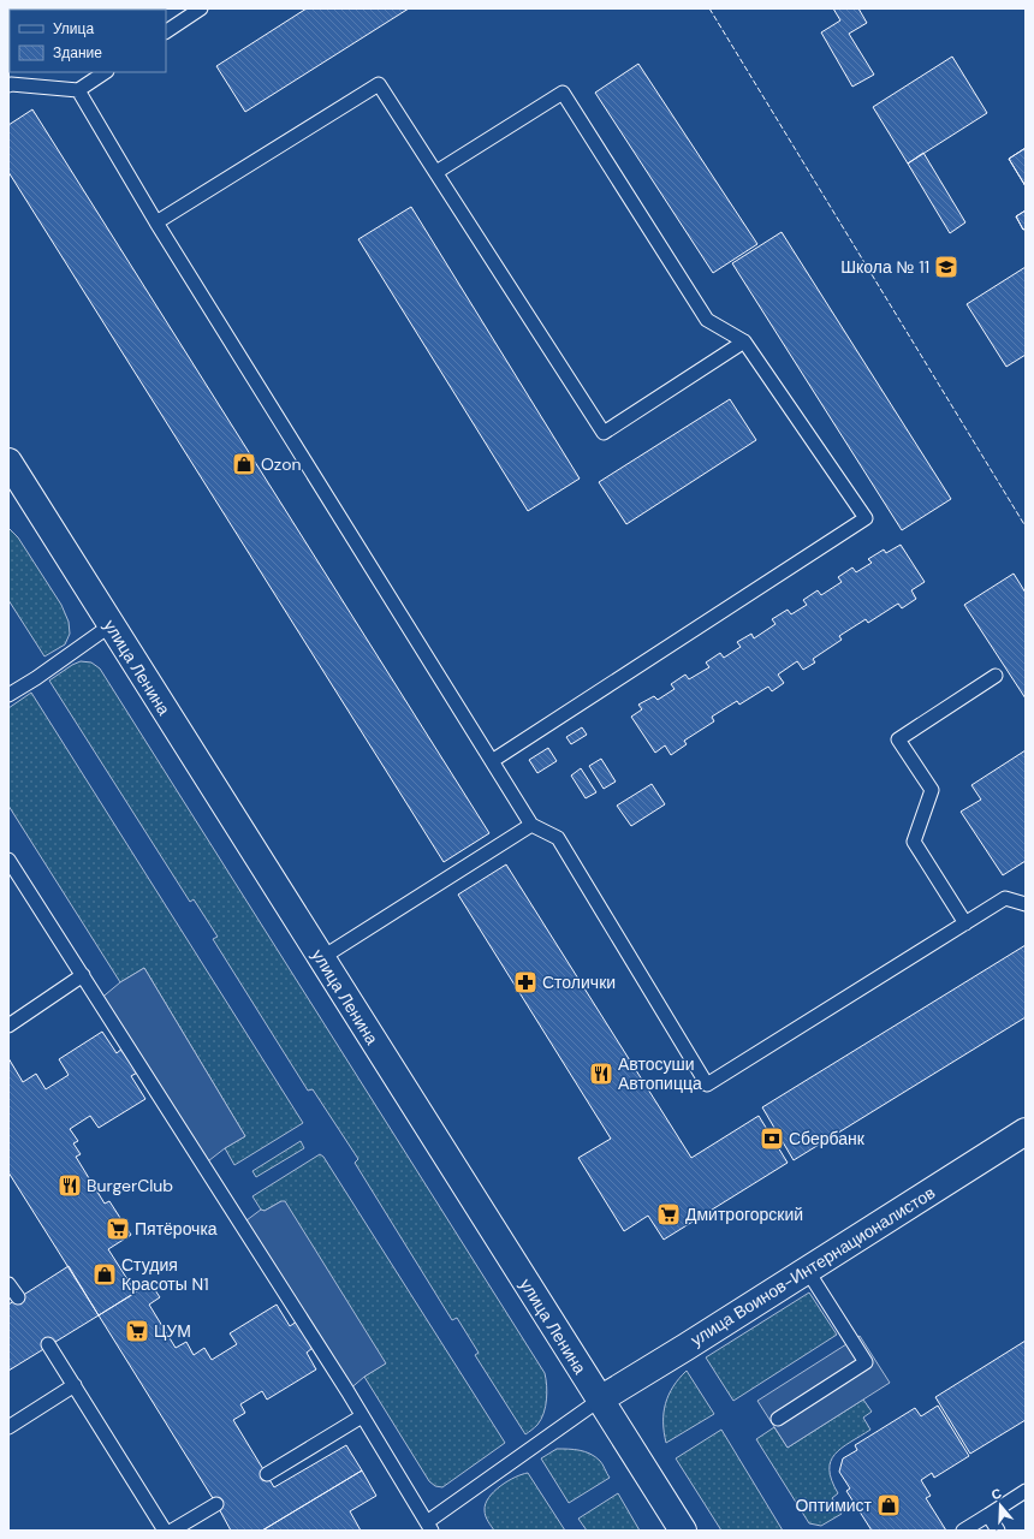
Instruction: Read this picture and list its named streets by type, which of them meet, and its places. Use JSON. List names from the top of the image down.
{
  "streets": {
    "main road": ["улица Ленина", "улица Воинов-Интернационалистов"]
  },
  "crossings": [
    ["улица Ленина", "улица Воинов-Интернационалистов"]
  ],
  "places": {
    "school or university": ["Школа № 11"],
    "shop": ["Ozon", "Студия Красоты N1", "Оптимист"],
    "pharmacy": ["Столички"],
    "restaurant": ["Автосуши Автопицца", "BurgerClub"],
    "bank": ["Сбербанк"],
    "supermarket": ["Дмитрогорский", "Пятёрочка", "ЦУМ"]
  },
  "legend": ["Улица", "Здание"],
  "north": "top"
}
